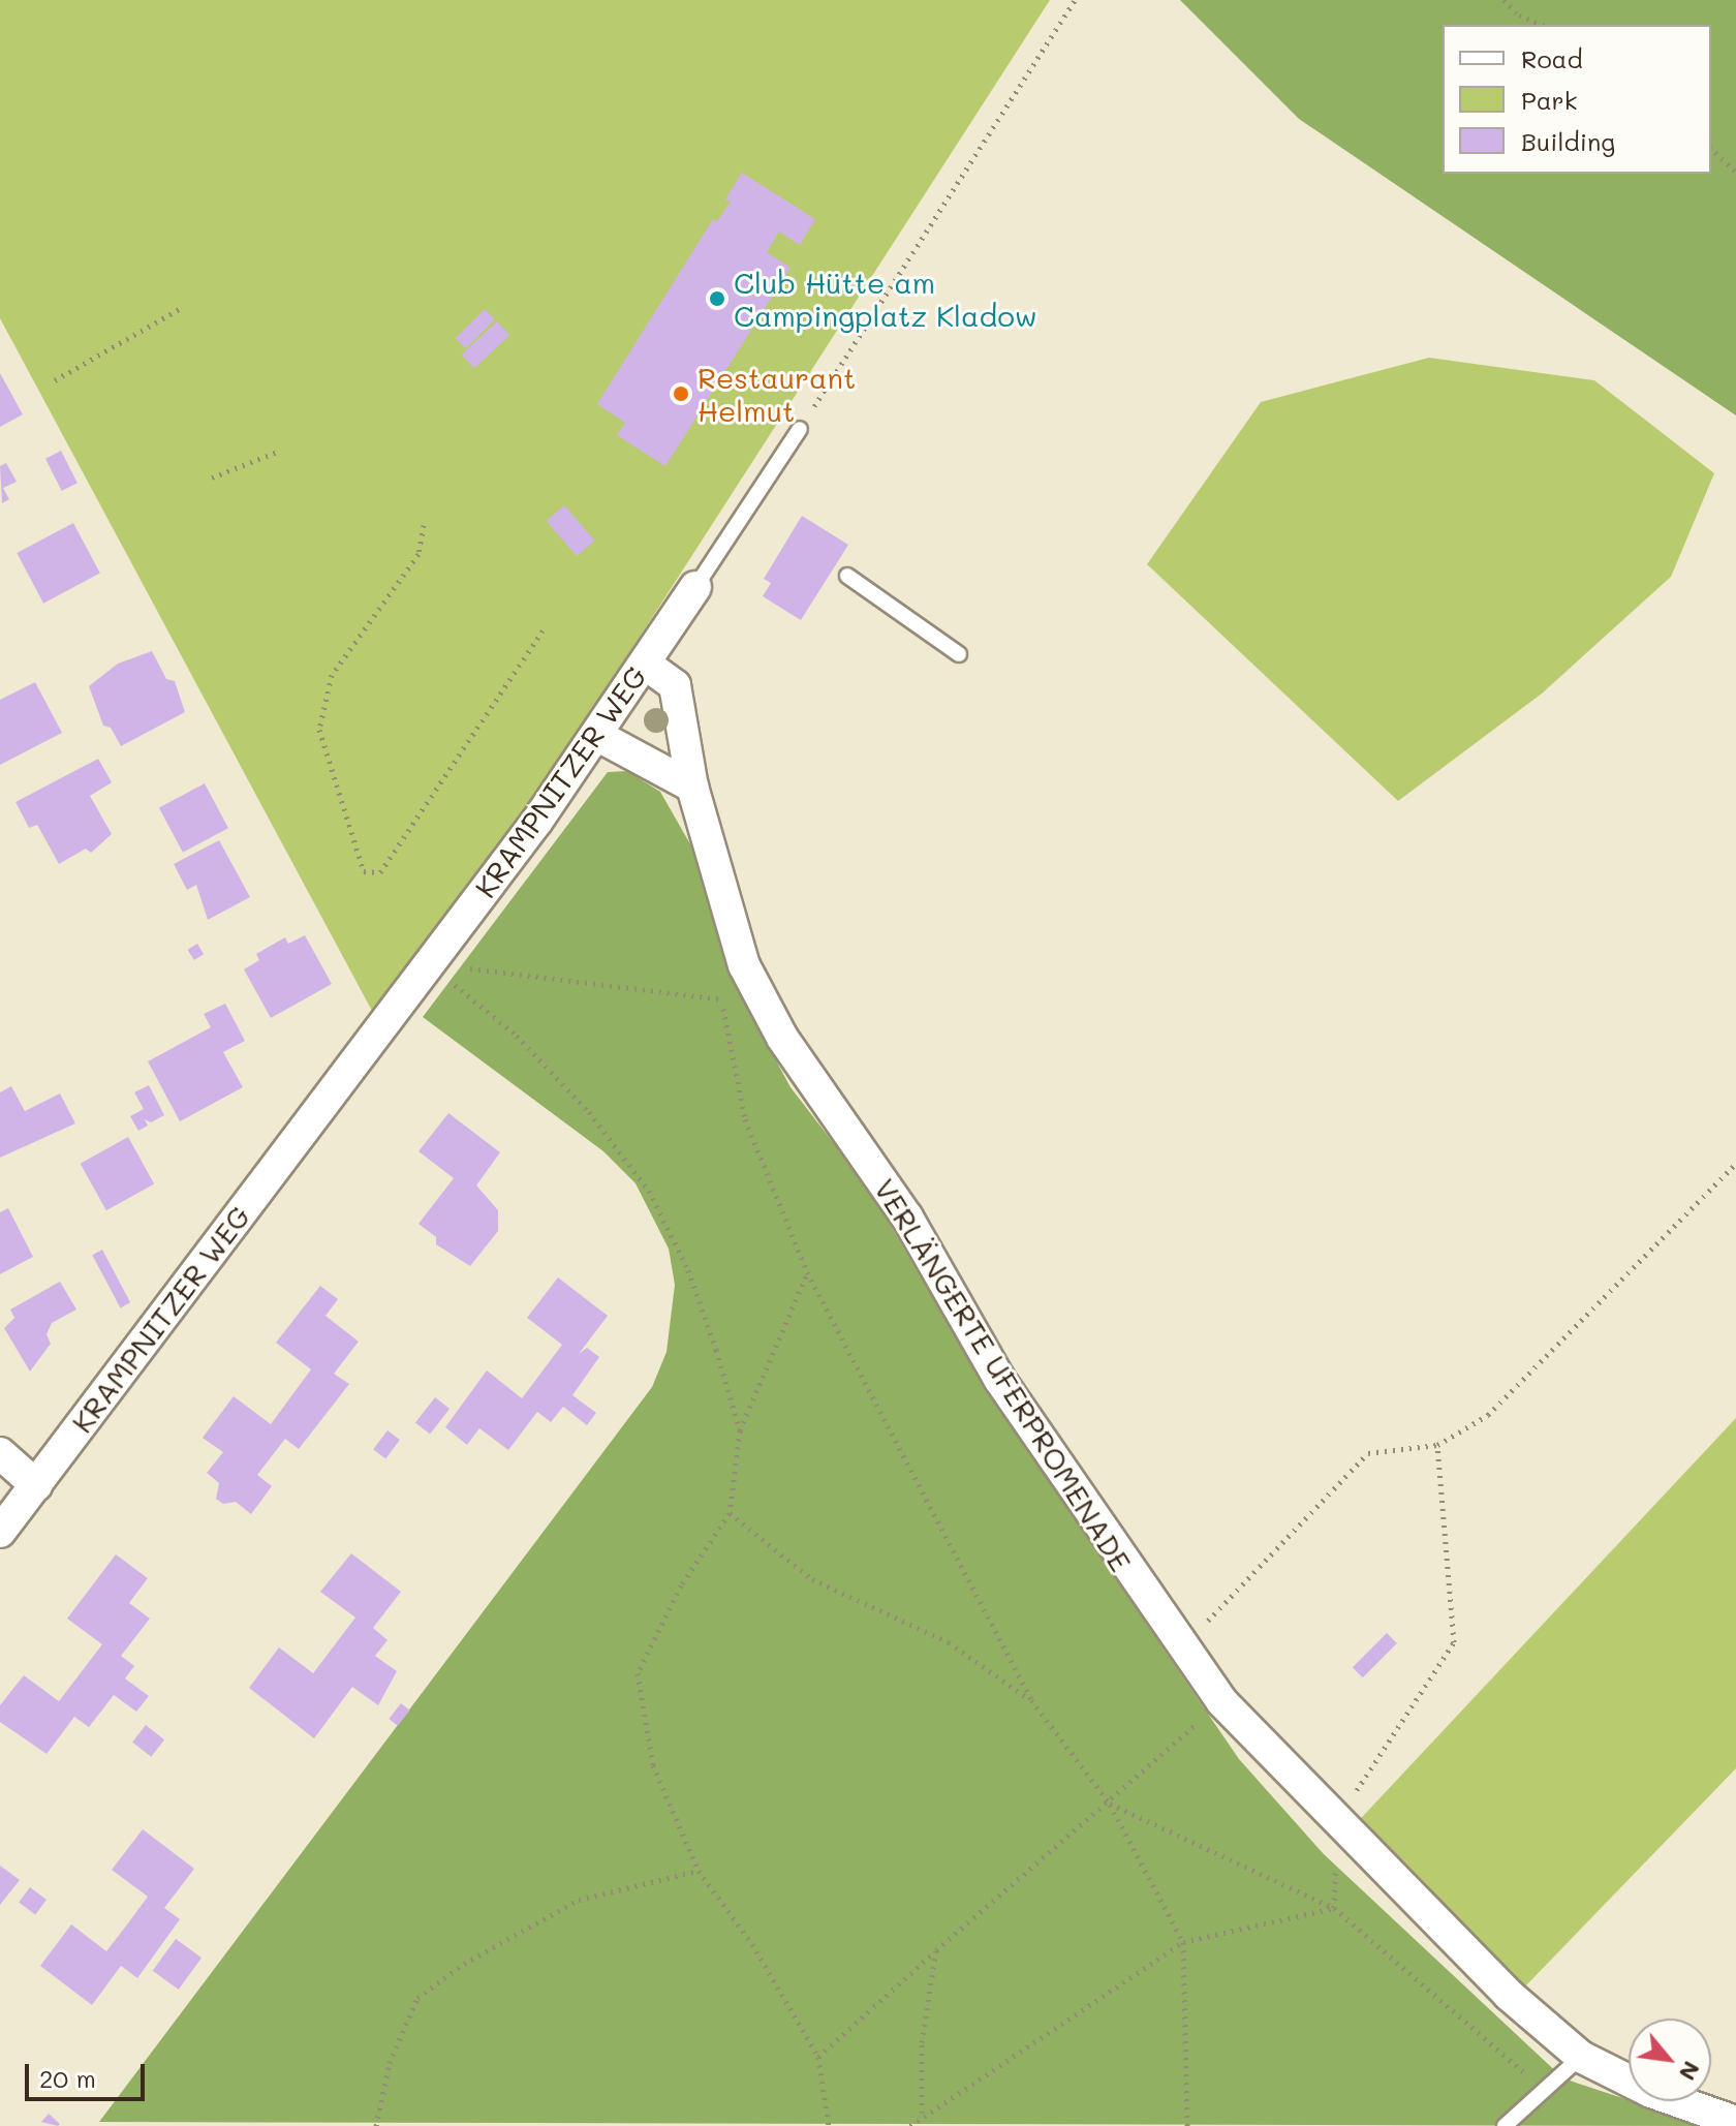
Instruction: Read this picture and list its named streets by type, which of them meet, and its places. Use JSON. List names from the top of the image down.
{
  "streets": {
    "street": ["KRAMPNITZER WEG", "VERLÄNGERTE UFERPROMENADE"]
  },
  "crossings": [
    ["KRAMPNITZER WEG", "VERLÄNGERTE UFERPROMENADE"]
  ],
  "places": ["Club Hütte am Campingplatz Kladow", "Restaurant Helmut"],
  "legend": ["Road", "Park", "Building"],
  "scale_bar": "20 m",
  "north": "bottom right"
}
